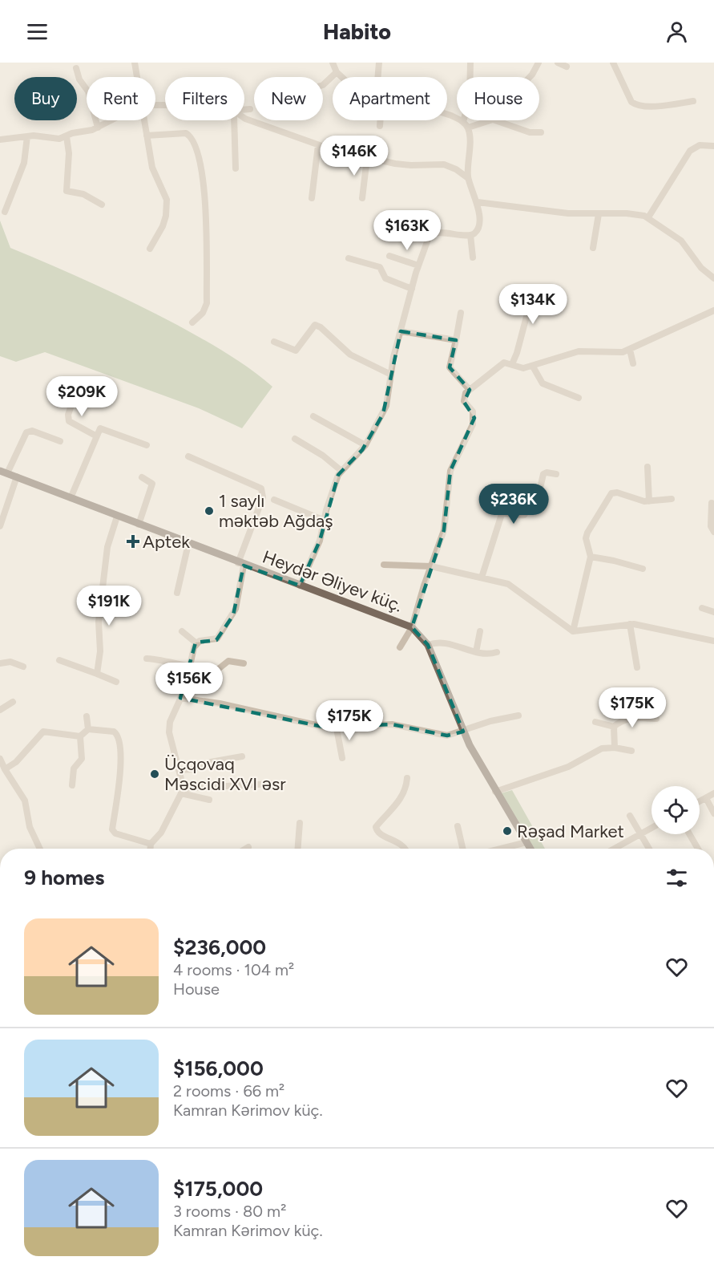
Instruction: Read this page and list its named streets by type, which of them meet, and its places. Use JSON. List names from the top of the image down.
{
  "streets": {
    "main road": ["Heydər Əliyev küç."]
  },
  "places": {
    "other": ["1 saylı məktəb Ağdaş", "Üçqovaq Məscidi XVI əsr", "Rəşad Market"],
    "health": ["Aptek"]
  },
  "page": {
    "header": "Habito",
    "chip": [
      "Buy",
      "Rent",
      "Filters",
      "New",
      "Apartment",
      "House"
    ],
    "price": [
      "$146K",
      "$163K",
      "$134K",
      "$209K",
      "$236K",
      "$191K",
      "$156K",
      "$175K",
      "$175K"
    ],
    "heading": "9 homes",
    "list": [
      {
        "name": "$236,000",
        "note": "4 rooms · 104 m² · House"
      },
      {
        "name": "$156,000",
        "note": "2 rooms · 66 m² · Kamran Kərimov küç."
      },
      {
        "name": "$175,000",
        "note": "3 rooms · 80 m² · Kamran Kərimov küç."
      }
    ]
  }
}
